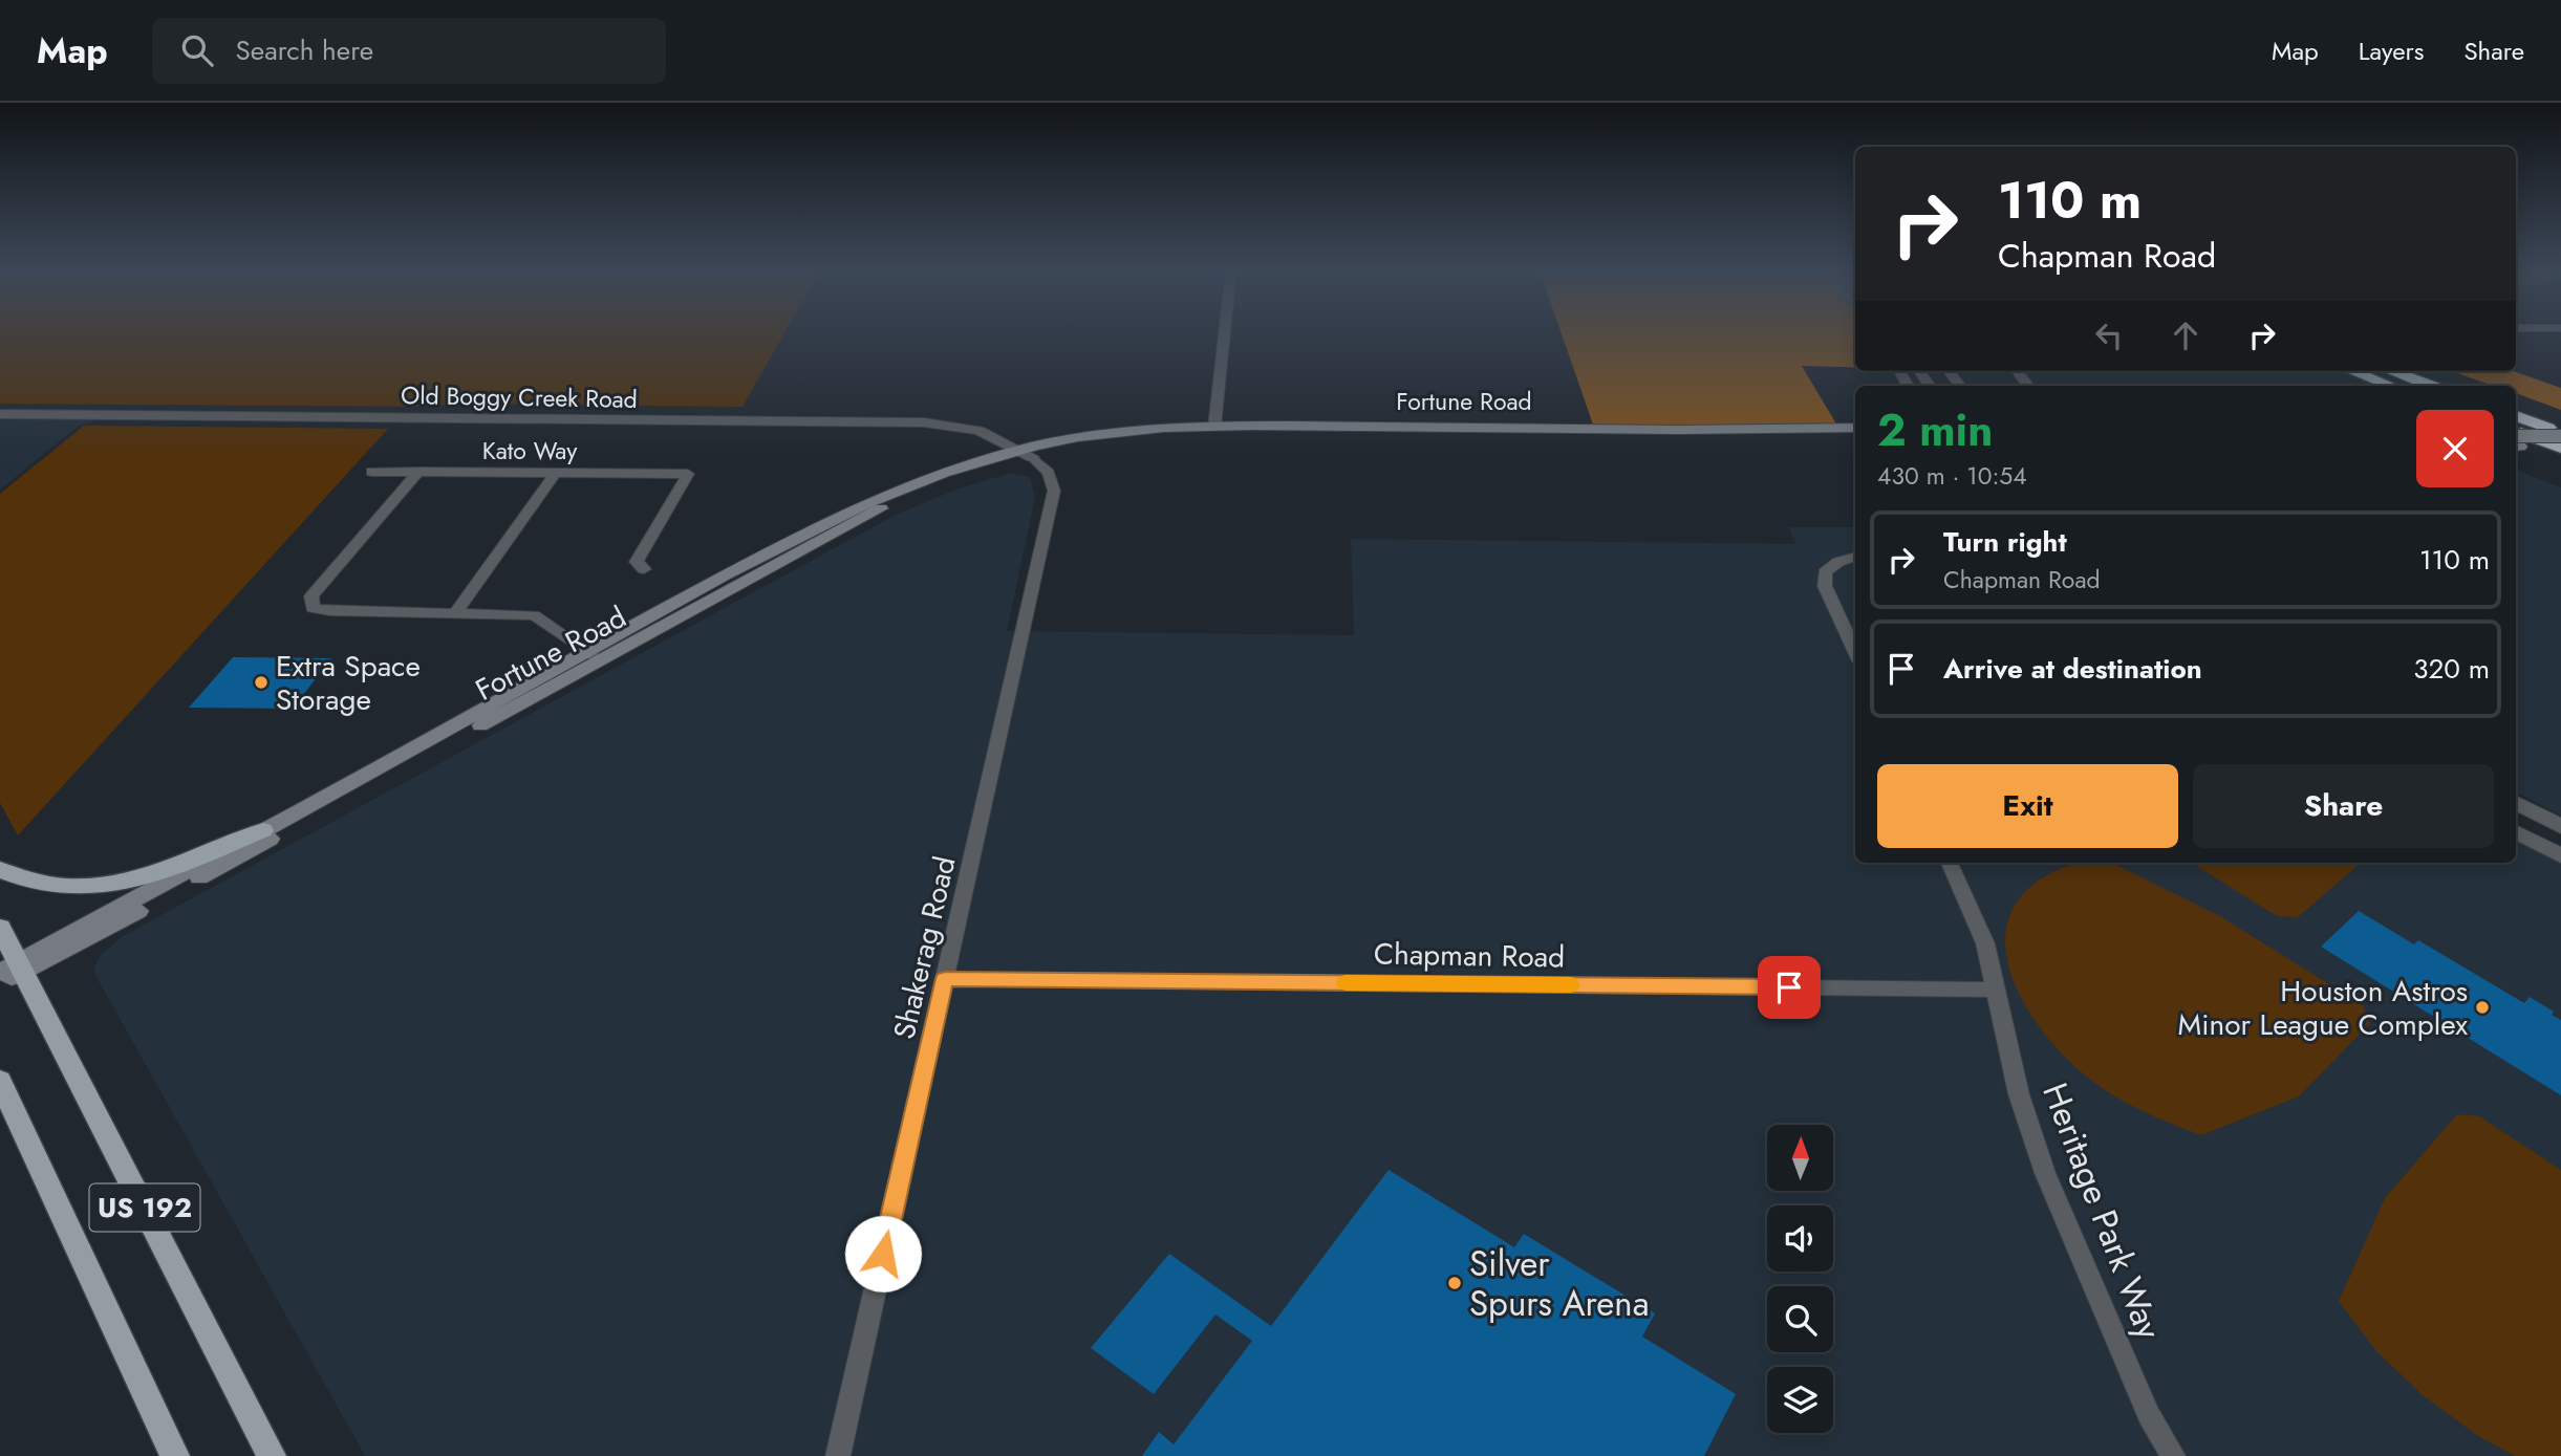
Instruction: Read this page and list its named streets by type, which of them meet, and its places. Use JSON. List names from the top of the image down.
{
  "streets": {
    "highway": ["US 192"],
    "main road": ["Fortune Road"],
    "street": [
      "Old Boggy Creek Road",
      "Kato Way",
      "Shakerag Road",
      "Chapman Road",
      "Heritage Park Way"
    ]
  },
  "crossings": [
    ["Old Boggy Creek Road", "Fortune Road"],
    ["Old Boggy Creek Road", "Shakerag Road"],
    ["Fortune Road", "Shakerag Road"],
    ["Fortune Road", "US 192"],
    ["Shakerag Road", "Chapman Road"],
    ["Chapman Road", "Heritage Park Way"]
  ],
  "places": ["Extra Space Storage", "Houston Astros Minor League Complex", "Silver Spurs Arena"],
  "north": "top",
  "page": {
    "header": "Map",
    "search": "Search here",
    "nav": ["Map", "Layers", "Share"],
    "turn": ["110 m", "Chapman Road"],
    "heading": ["2 min", "430 m · 10:54"],
    "list": [
      {
        "name": "Turn right",
        "note": "Chapman Road",
        "value": "110 m"
      },
      {
        "name": "Arrive at destination",
        "value": "320 m"
      }
    ],
    "buttons": ["Exit", "Share"]
  }
}
